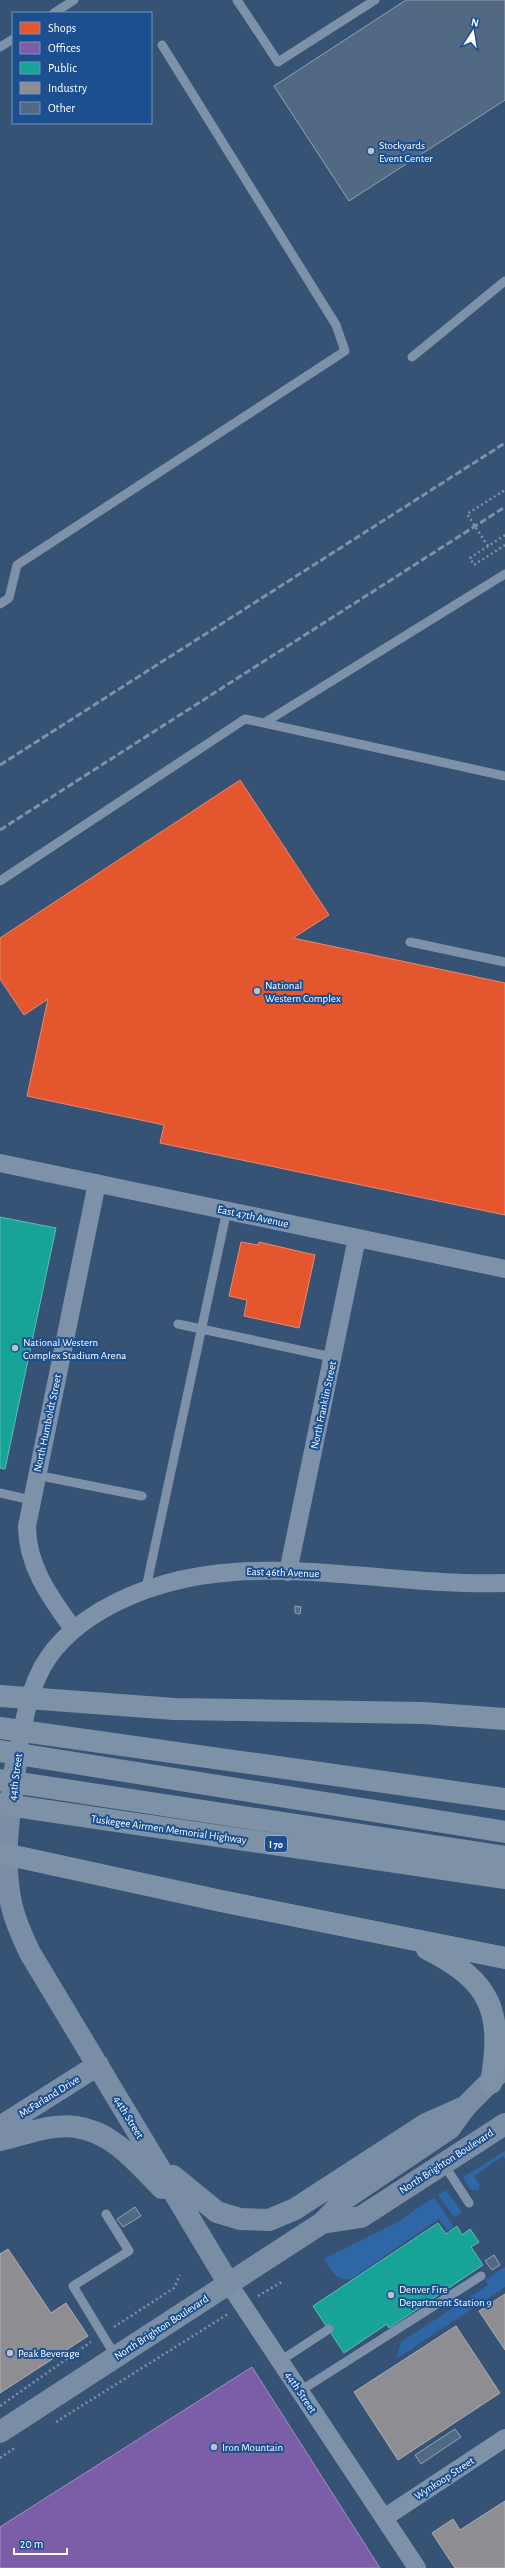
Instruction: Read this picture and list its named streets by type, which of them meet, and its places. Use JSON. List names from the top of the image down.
{
  "streets": {
    "highway": ["Tuskegee Airmen Memorial Highway", "I 70"],
    "main road": ["44th Street", "McFarland Drive", "North Brighton Boulevard"],
    "street": [
      "East 47th Avenue",
      "North Franklin Street",
      "North Humboldt Street",
      "East 46th Avenue",
      "Wynkoop Street"
    ]
  },
  "crossings": [
    ["East 47th Avenue", "North Franklin Street"],
    ["East 47th Avenue", "North Humboldt Street"],
    ["North Franklin Street", "East 46th Avenue"],
    ["North Humboldt Street", "East 46th Avenue"],
    ["North Humboldt Street", "44th Street"],
    ["East 46th Avenue", "44th Street"],
    ["44th Street", "McFarland Drive"],
    ["44th Street", "North Brighton Boulevard"],
    ["44th Street", "Wynkoop Street"]
  ],
  "places": [
    "Stockyards Event Center",
    "National Western Complex",
    "National Western Complex Stadium Arena",
    "Denver Fire Department Station 9",
    "Peak Beverage",
    "Iron Mountain"
  ],
  "legend": [
    "Shops",
    "Offices",
    "Public",
    "Industry",
    "Other"
  ],
  "scale_bar": "20 m",
  "north": "top"
}
